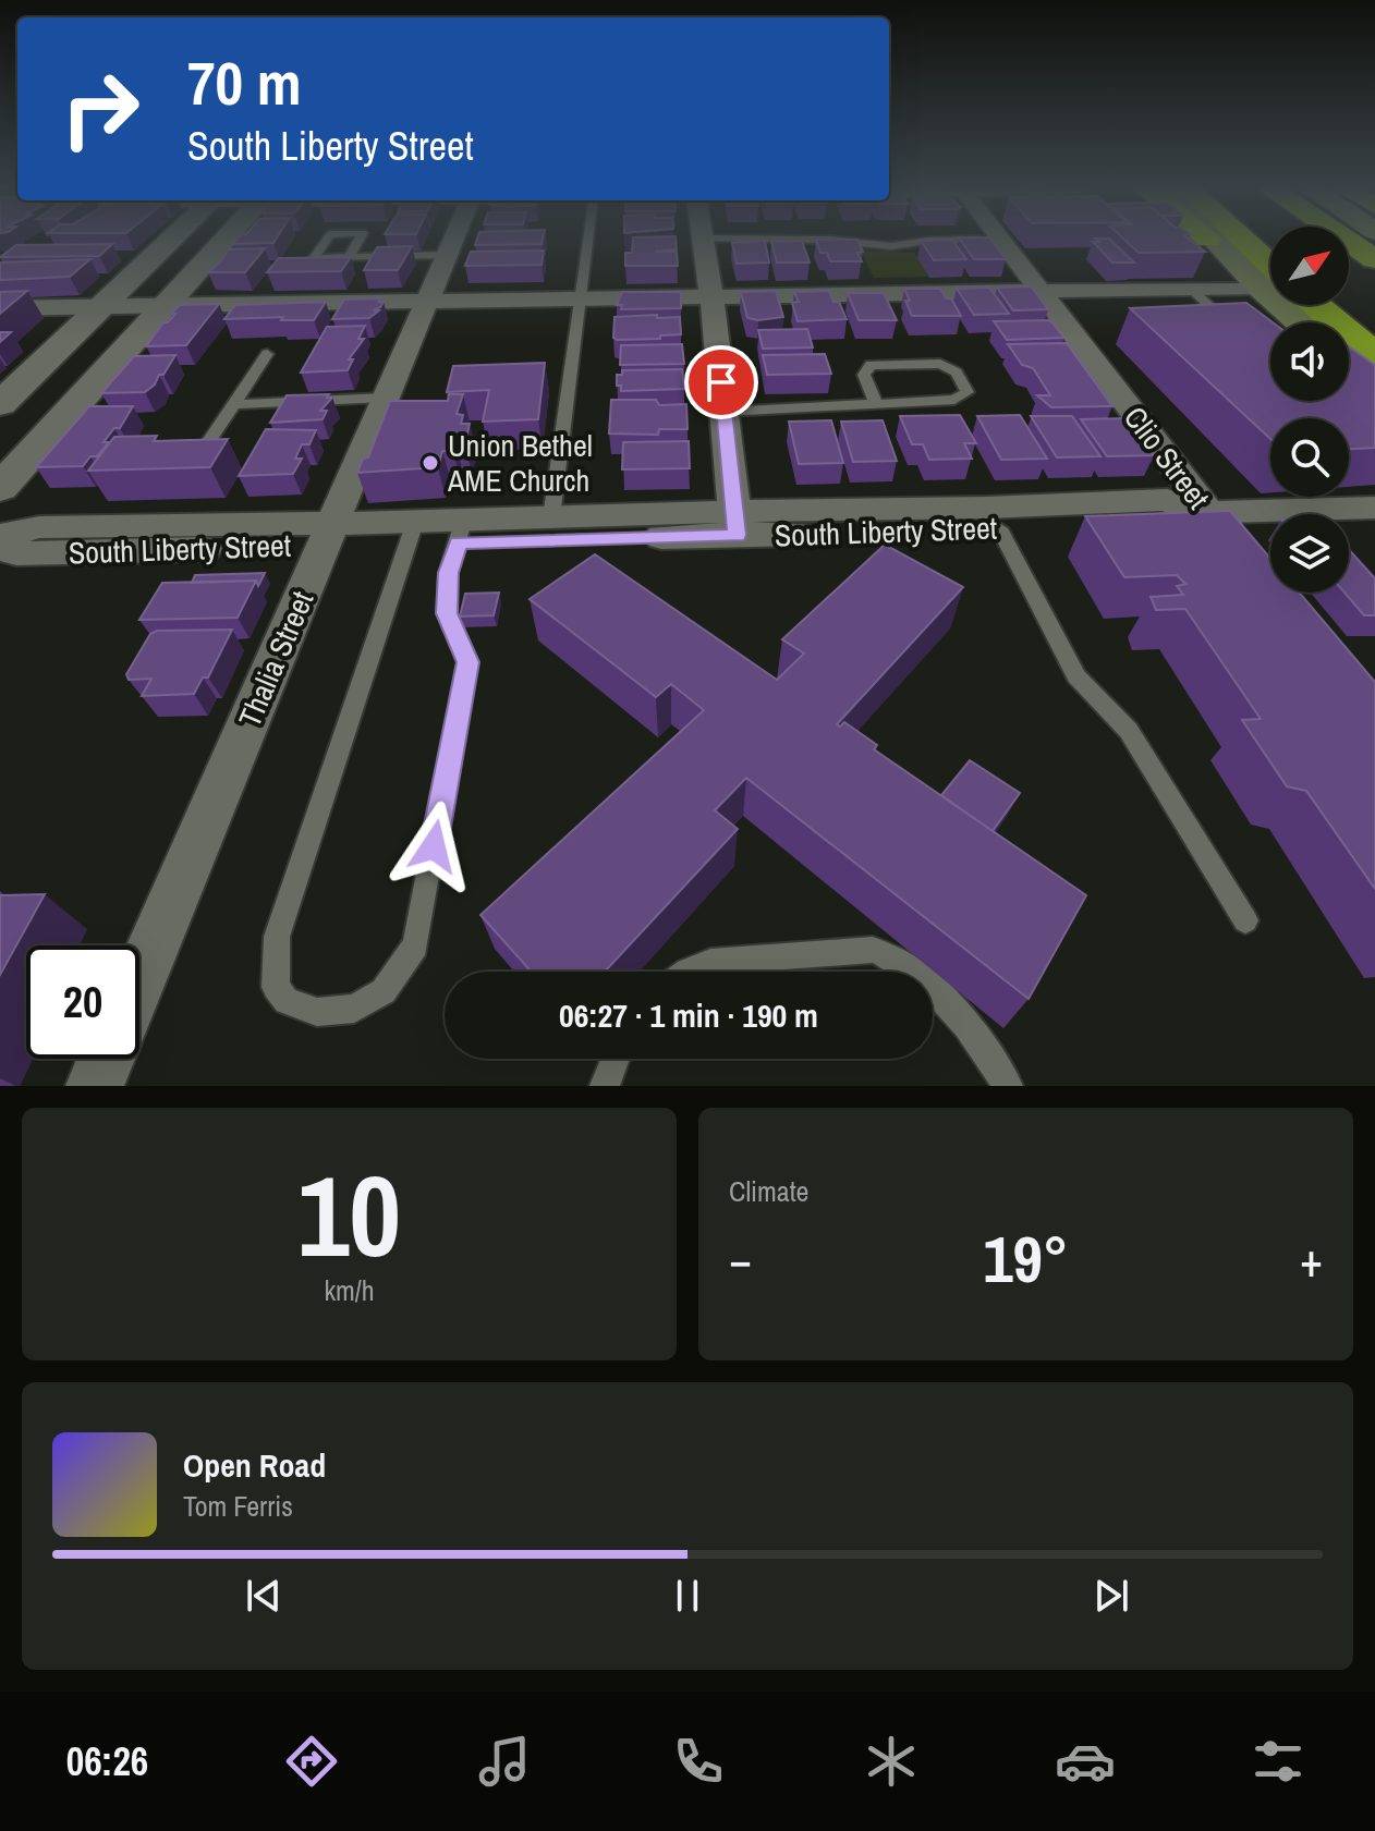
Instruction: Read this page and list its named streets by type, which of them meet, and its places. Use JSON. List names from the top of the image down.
{
  "streets": {
    "street": ["Clio Street", "South Liberty Street", "Thalia Street"]
  },
  "crossings": [
    ["Clio Street", "South Liberty Street"],
    ["South Liberty Street", "Thalia Street"]
  ],
  "places": ["Union Bethel AME Church"],
  "north": "top right",
  "page": {
    "turn": ["70 m", "South Liberty Street"],
    "limit": "20",
    "trip": "06:27 · 1 min · 190 m",
    "tile": [
      ["10", "km/h"],
      "Climate"
    ],
    "heat": ["−", "19°", "+"],
    "song": ["Open Road", "Tom Ferris"],
    "tabs": "06:26"
  }
}
